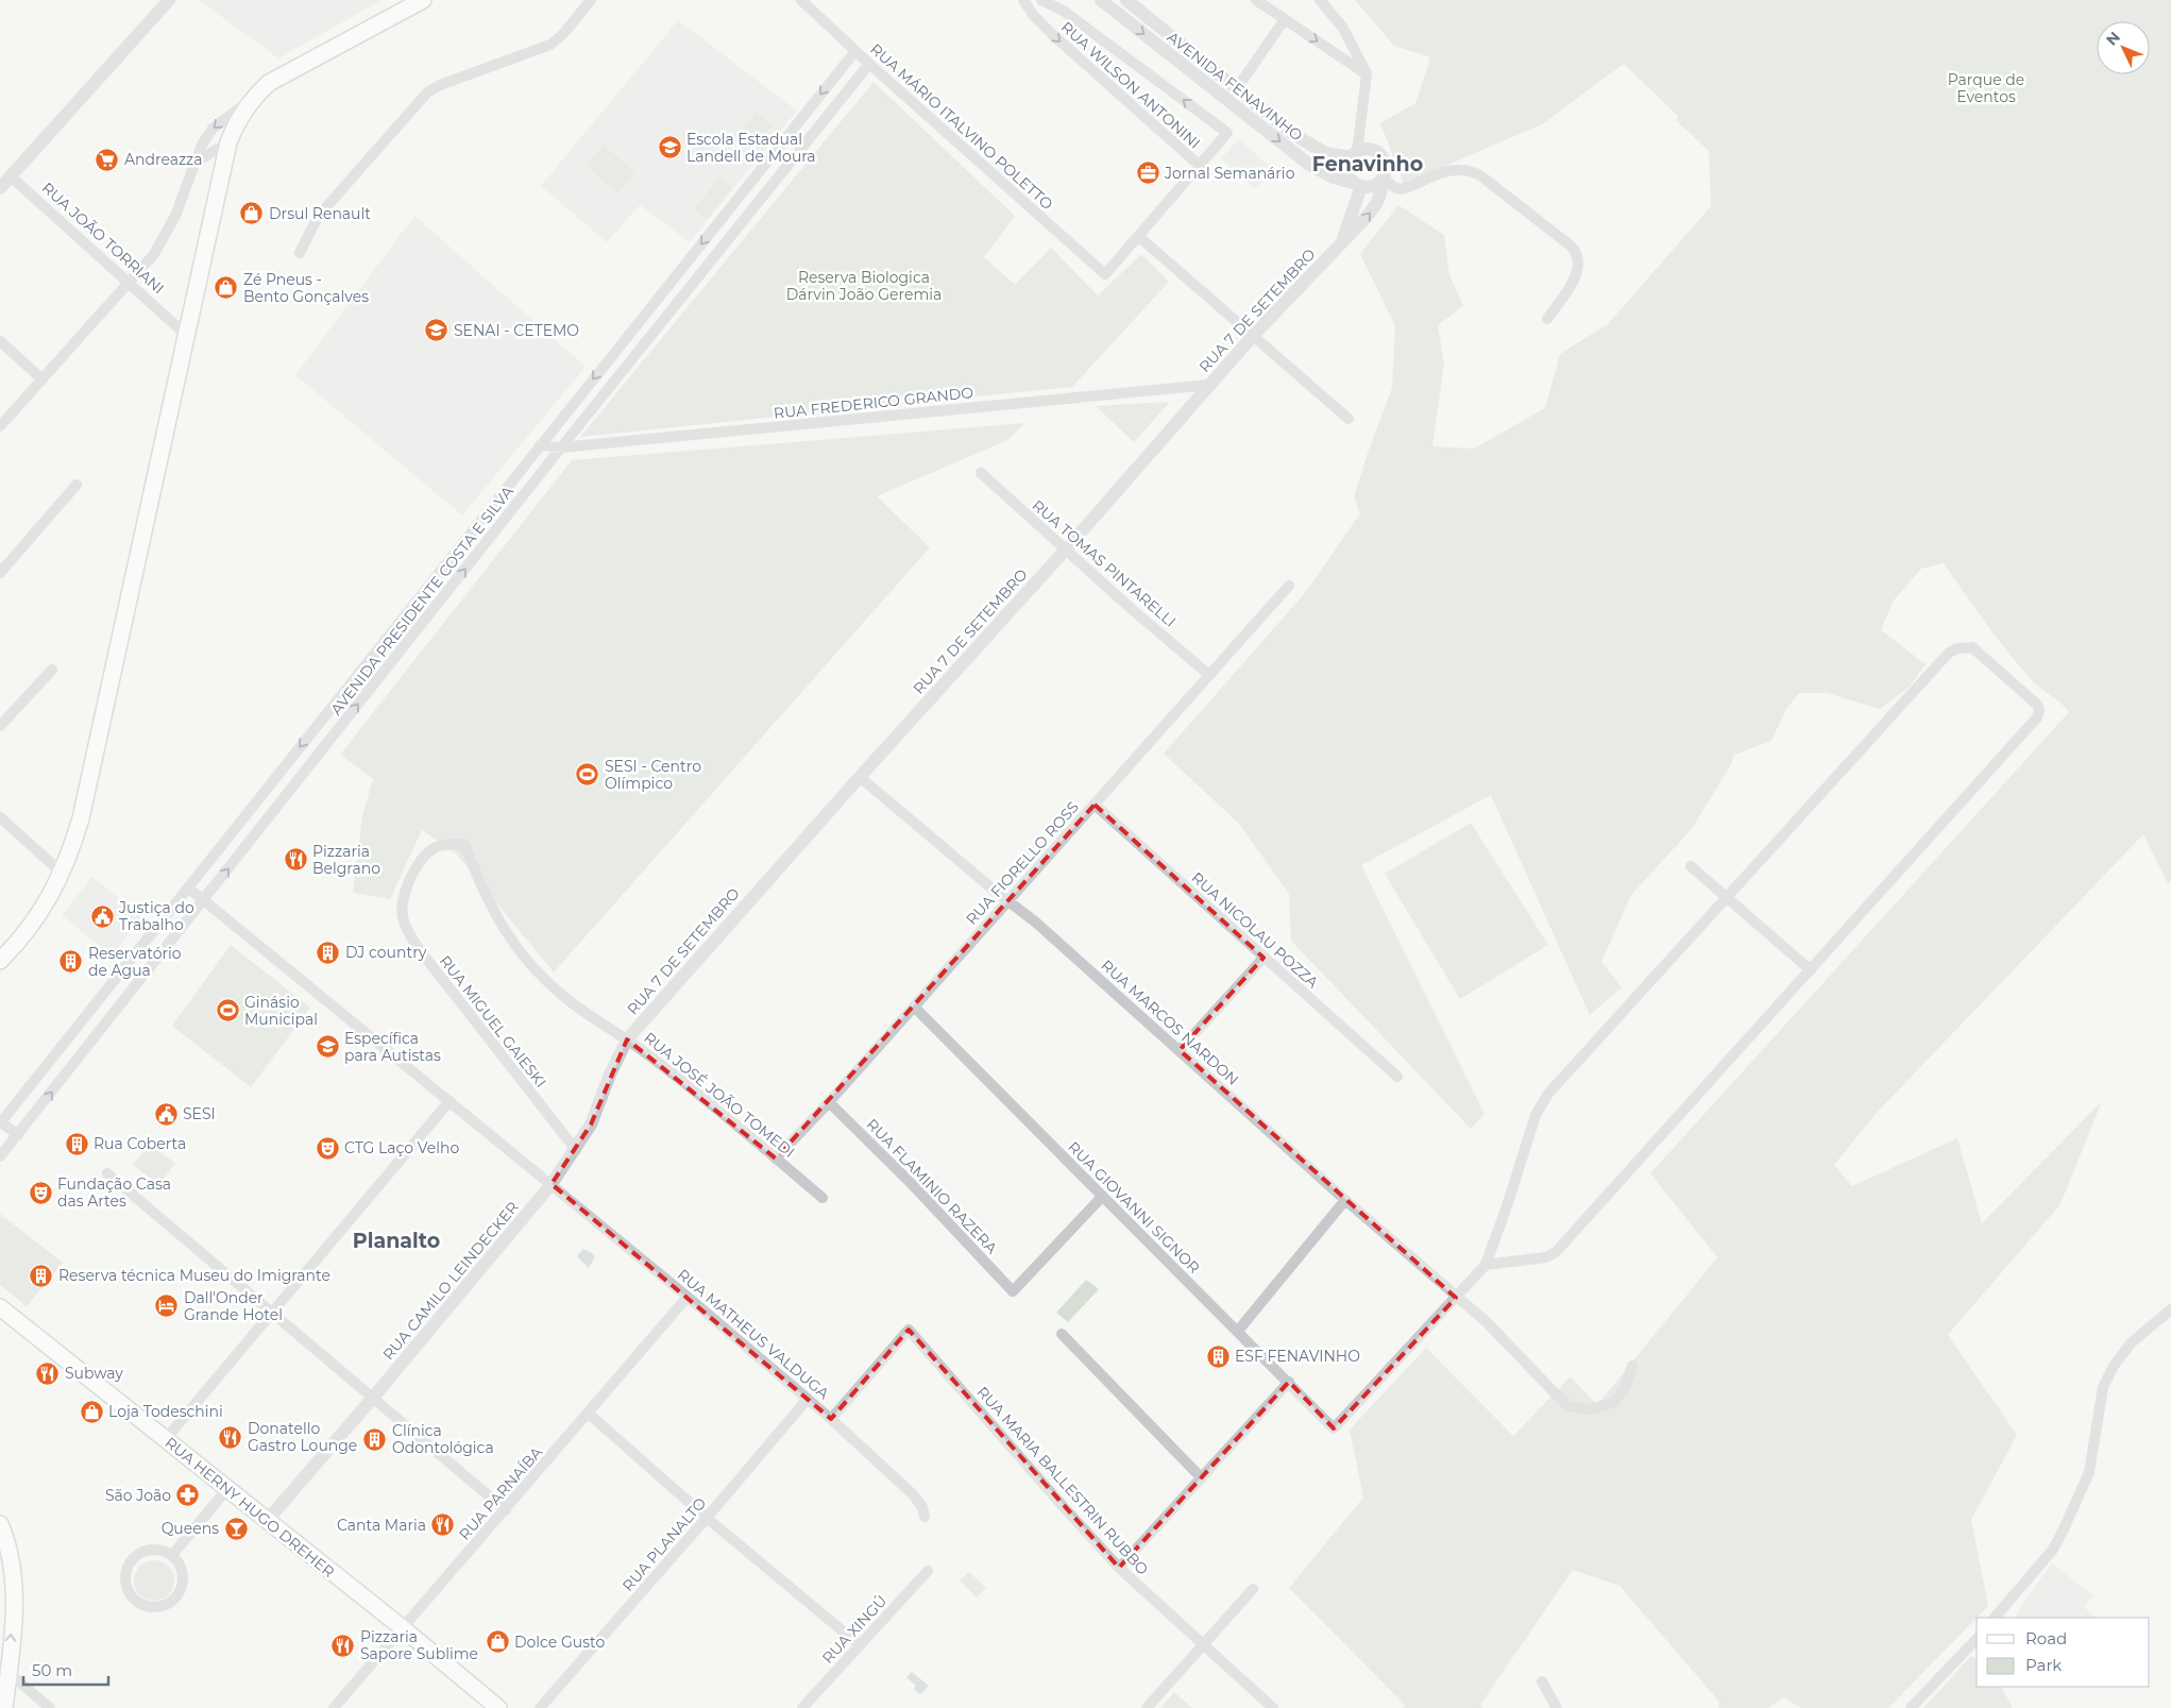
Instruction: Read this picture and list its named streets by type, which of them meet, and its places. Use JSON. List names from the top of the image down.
{
  "streets": {
    "main road": ["RUA HERNY HUGO DREHER"],
    "street": [
      "RUA WILSON ANTONINI",
      "AVENIDA FENAVINHO",
      "RUA MÁRIO ITALVINO POLETTO",
      "RUA JOÃO TORRIANI",
      "RUA 7 DE SETEMBRO",
      "RUA FREDERICO GRANDO",
      "RUA TOMAS PINTARELLI",
      "AVENIDA PRESIDENTE COSTA E SILVA",
      "RUA FIORELLO ROSS",
      "RUA NICOLAU POZZA",
      "RUA MIGUEL GAIESKI",
      "RUA MARCOS NARDON",
      "RUA JOSÉ JOÃO TOMEDI",
      "RUA FLAMINIO RAZERA",
      "RUA GIOVANNI SIGNOR",
      "RUA CAMILO LEINDECKER",
      "RUA MATHEUS VALDUGA",
      "RUA MARIA BALLESTRIN RUBBO",
      "RUA PARNAÍBA",
      "RUA PLANALTO",
      "RUA XINGÚ"
    ]
  },
  "crossings": [
    ["AVENIDA FENAVINHO", "RUA 7 DE SETEMBRO"],
    ["RUA MÁRIO ITALVINO POLETTO", "AVENIDA PRESIDENTE COSTA E SILVA"],
    ["RUA 7 DE SETEMBRO", "RUA FREDERICO GRANDO"],
    ["RUA 7 DE SETEMBRO", "RUA TOMAS PINTARELLI"],
    ["RUA 7 DE SETEMBRO", "RUA MARCOS NARDON"],
    ["RUA 7 DE SETEMBRO", "RUA JOSÉ JOÃO TOMEDI"],
    ["RUA 7 DE SETEMBRO", "RUA CAMILO LEINDECKER"],
    ["RUA FREDERICO GRANDO", "AVENIDA PRESIDENTE COSTA E SILVA"],
    ["RUA TOMAS PINTARELLI", "RUA FIORELLO ROSS"],
    ["AVENIDA PRESIDENTE COSTA E SILVA", "RUA MATHEUS VALDUGA"],
    ["RUA FIORELLO ROSS", "RUA NICOLAU POZZA"],
    ["RUA FIORELLO ROSS", "RUA MARCOS NARDON"],
    ["RUA FIORELLO ROSS", "RUA JOSÉ JOÃO TOMEDI"],
    ["RUA FIORELLO ROSS", "RUA FLAMINIO RAZERA"],
    ["RUA FIORELLO ROSS", "RUA GIOVANNI SIGNOR"],
    ["RUA MIGUEL GAIESKI", "RUA JOSÉ JOÃO TOMEDI"],
    ["RUA MIGUEL GAIESKI", "RUA CAMILO LEINDECKER"],
    ["RUA MARCOS NARDON", "RUA GIOVANNI SIGNOR"],
    ["RUA JOSÉ JOÃO TOMEDI", "RUA CAMILO LEINDECKER"],
    ["RUA FLAMINIO RAZERA", "RUA GIOVANNI SIGNOR"],
    ["RUA CAMILO LEINDECKER", "RUA MATHEUS VALDUGA"],
    ["RUA CAMILO LEINDECKER", "RUA HERNY HUGO DREHER"],
    ["RUA MATHEUS VALDUGA", "RUA MARIA BALLESTRIN RUBBO"],
    ["RUA MATHEUS VALDUGA", "RUA PARNAÍBA"],
    ["RUA MATHEUS VALDUGA", "RUA PLANALTO"],
    ["RUA PARNAÍBA", "RUA HERNY HUGO DREHER"]
  ],
  "districts": ["Fenavinho", "Planalto"],
  "parks": ["Parque de Eventos", "Reserva Biologica Dárvin João Geremia"],
  "places": {
    "school or university": ["Escola Estadual Landell de Moura", "SENAI - CETEMO", "Específica para Autistas"],
    "supermarket": ["Andreazza"],
    "office": ["Jornal Semanário"],
    "shop": [
      "Drsul Renault",
      "Zé Pneus - Bento Gonçalves",
      "Loja Todeschini",
      "Dolce Gusto"
    ],
    "sports": ["SESI - Centro Olímpico", "Ginásio Municipal"],
    "restaurant": [
      "Pizzaria Belgrano",
      "Subway",
      "Donatello Gastro Lounge",
      "Canta Maria",
      "Pizzaria Sapore Sublime"
    ],
    "public building": ["Justiça do Trabalho", "SESI"],
    "building": [
      "DJ country",
      "Reservatório de Agua",
      "Rua Coberta",
      "Reserva técnica Museu do Imigrante",
      "ESF FENAVINHO",
      "Clínica Odontológica"
    ],
    "theatre": ["CTG Laço Velho", "Fundação Casa das Artes"],
    "hotel": ["Dall'Onder Grande Hotel"],
    "pharmacy": ["São João"],
    "bar": ["Queens"]
  },
  "legend": ["Road", "Park"],
  "scale_bar": "50 m",
  "north": "top left"
}
